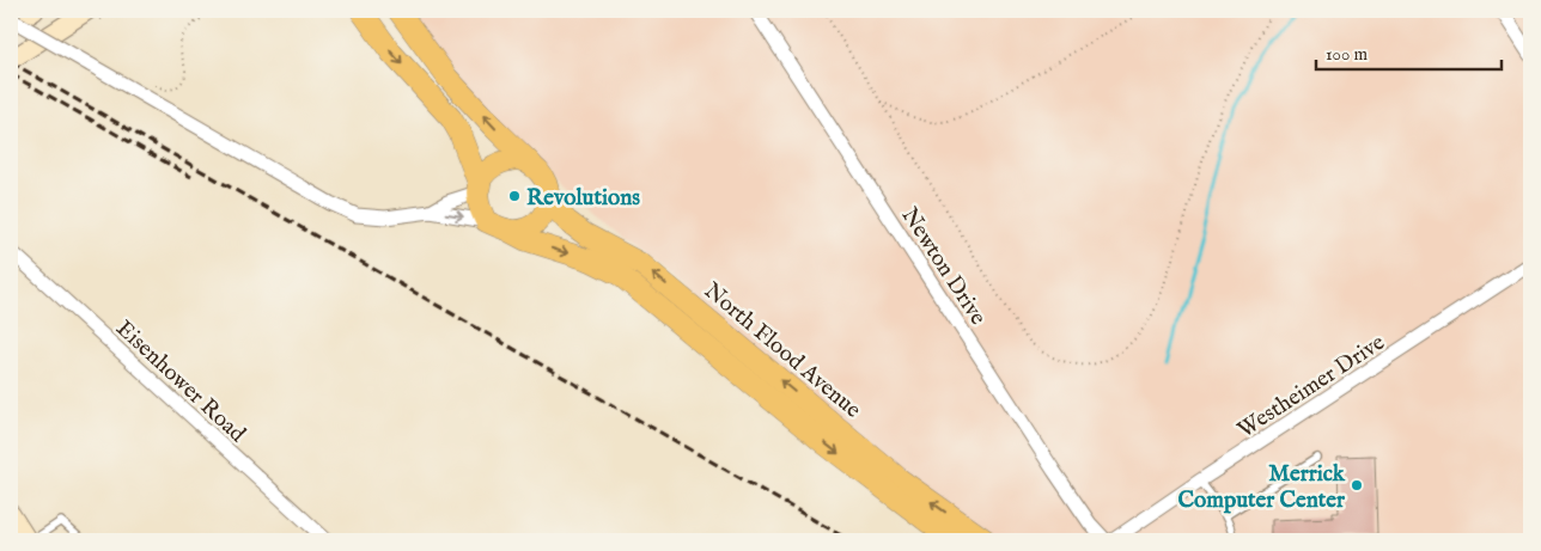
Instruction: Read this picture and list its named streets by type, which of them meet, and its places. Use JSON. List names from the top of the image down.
{
  "streets": {
    "main road": ["North Flood Avenue"],
    "street": ["Newton Drive", "Eisenhower Road", "Westheimer Drive"]
  },
  "places": ["Revolutions", "Merrick Computer Center"],
  "scale_bar": "100 m"
}
